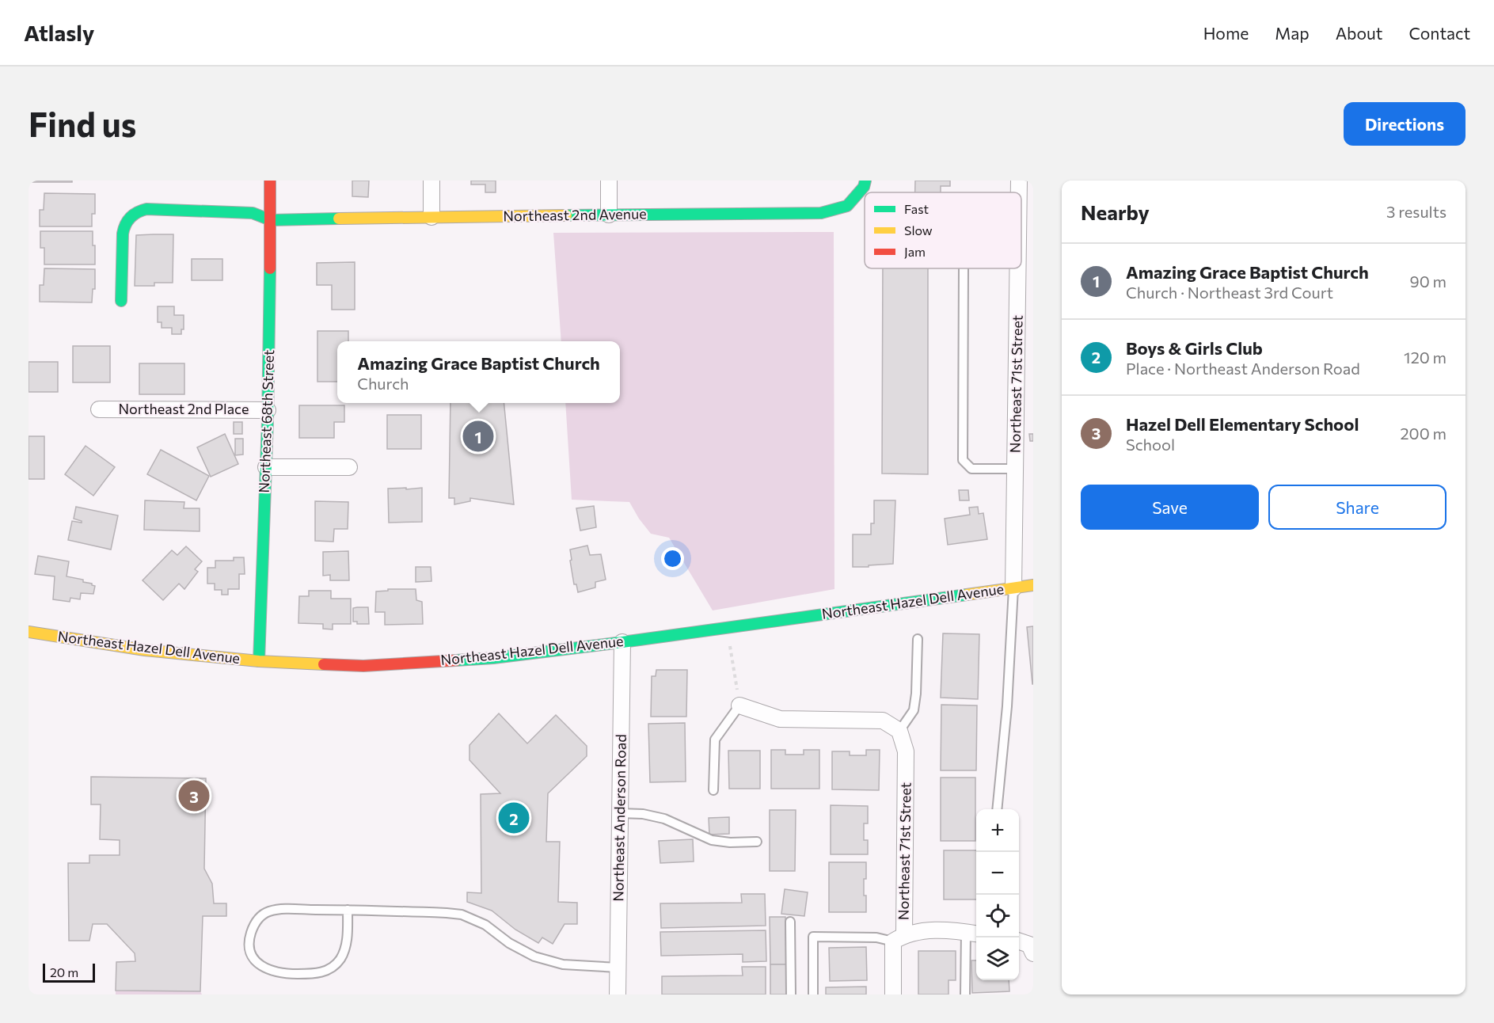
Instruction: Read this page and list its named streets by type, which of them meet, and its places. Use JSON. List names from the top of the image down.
{
  "streets": {
    "street": [
      "Northeast 2nd Avenue",
      "Northeast 71st Street",
      "Northeast 2nd Place",
      "Northeast 68th Street",
      "Northeast Hazel Dell Avenue",
      "Northeast Anderson Road"
    ]
  },
  "crossings": [
    ["Northeast 2nd Avenue", "Northeast 68th Street"],
    ["Northeast 71st Street", "Northeast Hazel Dell Avenue"],
    ["Northeast 2nd Place", "Northeast 68th Street"],
    ["Northeast 68th Street", "Northeast Hazel Dell Avenue"],
    ["Northeast Hazel Dell Avenue", "Northeast Anderson Road"]
  ],
  "legend": ["Fast", "Slow", "Jam"],
  "scale_bar": "20 m",
  "page": {
    "header": "Atlasly",
    "nav": [
      "Home",
      "Map",
      "About",
      "Contact"
    ],
    "buttons": [
      "Directions",
      ["Save", "Share"]
    ],
    "title": "Find us",
    "heading": ["Nearby", "3 results"],
    "list": [
      {
        "mark": "1",
        "name": "Amazing Grace Baptist Church",
        "note": "Church · Northeast 3rd Court",
        "value": "90 m"
      },
      {
        "mark": "2",
        "name": "Boys & Girls Club",
        "note": "Place · Northeast Anderson Road",
        "value": "120 m"
      },
      {
        "mark": "3",
        "name": "Hazel Dell Elementary School",
        "note": "School",
        "value": "200 m"
      }
    ],
    "popup": ["Amazing Grace Baptist Church", "Church"],
    "pins": ["1", "3", "2"],
    "map_buttons": ["+", "−"],
    "scale": "20 m"
  }
}
